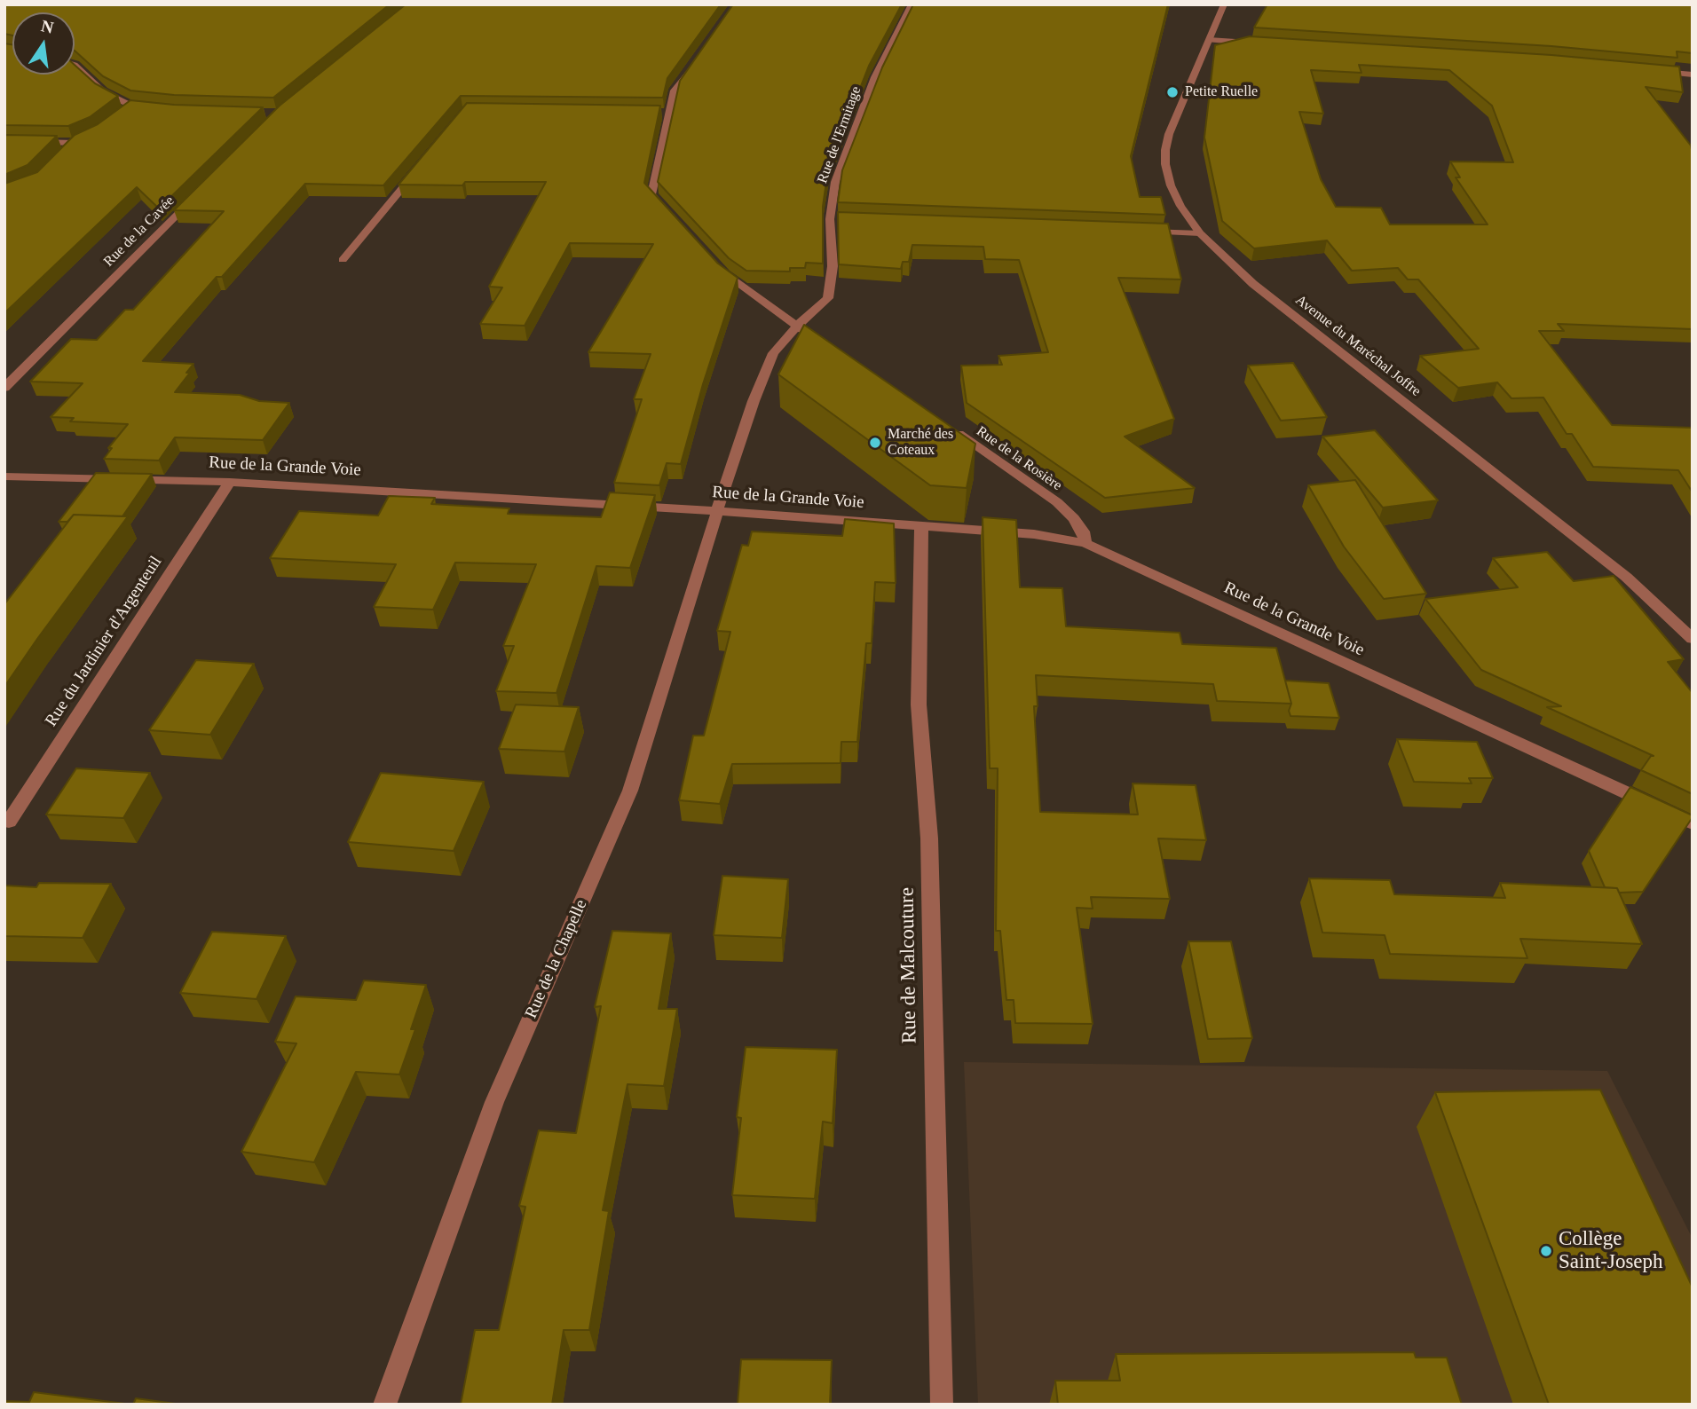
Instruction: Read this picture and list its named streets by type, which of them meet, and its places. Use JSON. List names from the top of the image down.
{
  "streets": {
    "street": [
      "Rue de l'Ermitage",
      "Rue de la Cavée",
      "Avenue du Maréchal Joffre",
      "Rue de la Rosière",
      "Rue de la Grande Voie",
      "Rue du Jardinier d'Argenteuil",
      "Rue de la Chapelle",
      "Rue de Malcouture"
    ]
  },
  "crossings": [
    ["Rue de l'Ermitage", "Rue de la Grande Voie"],
    ["Rue de l'Ermitage", "Rue de la Chapelle"],
    ["Rue de la Rosière", "Rue de la Grande Voie"],
    ["Rue de la Grande Voie", "Rue du Jardinier d'Argenteuil"],
    ["Rue de la Grande Voie", "Rue de la Chapelle"],
    ["Rue de la Grande Voie", "Rue de Malcouture"]
  ],
  "places": ["Petite Ruelle", "Marché des Coteaux", "Collège Saint-Joseph"],
  "north": "top"
}
